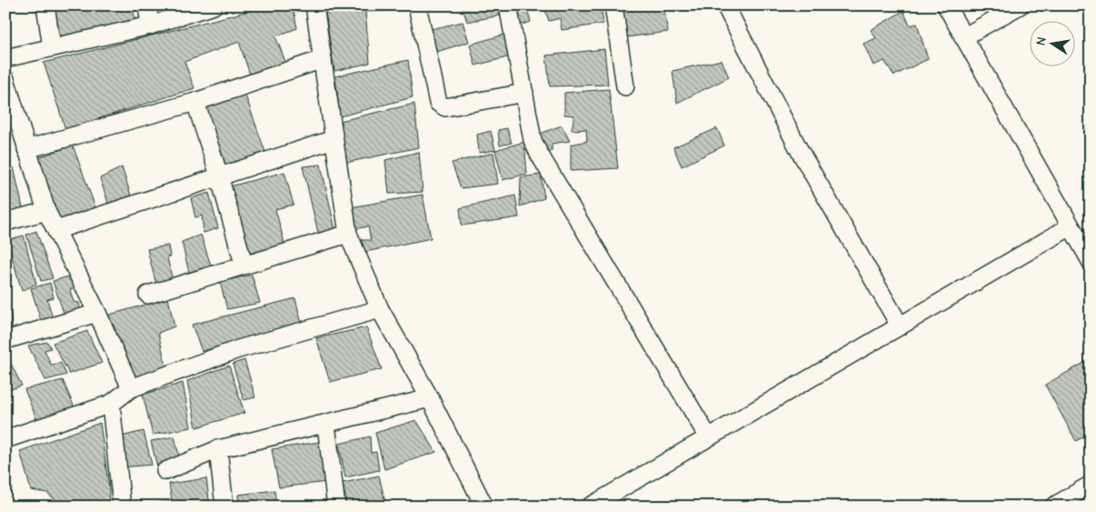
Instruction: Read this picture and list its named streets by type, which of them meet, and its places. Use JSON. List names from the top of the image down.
{
  "north": "left"
}
